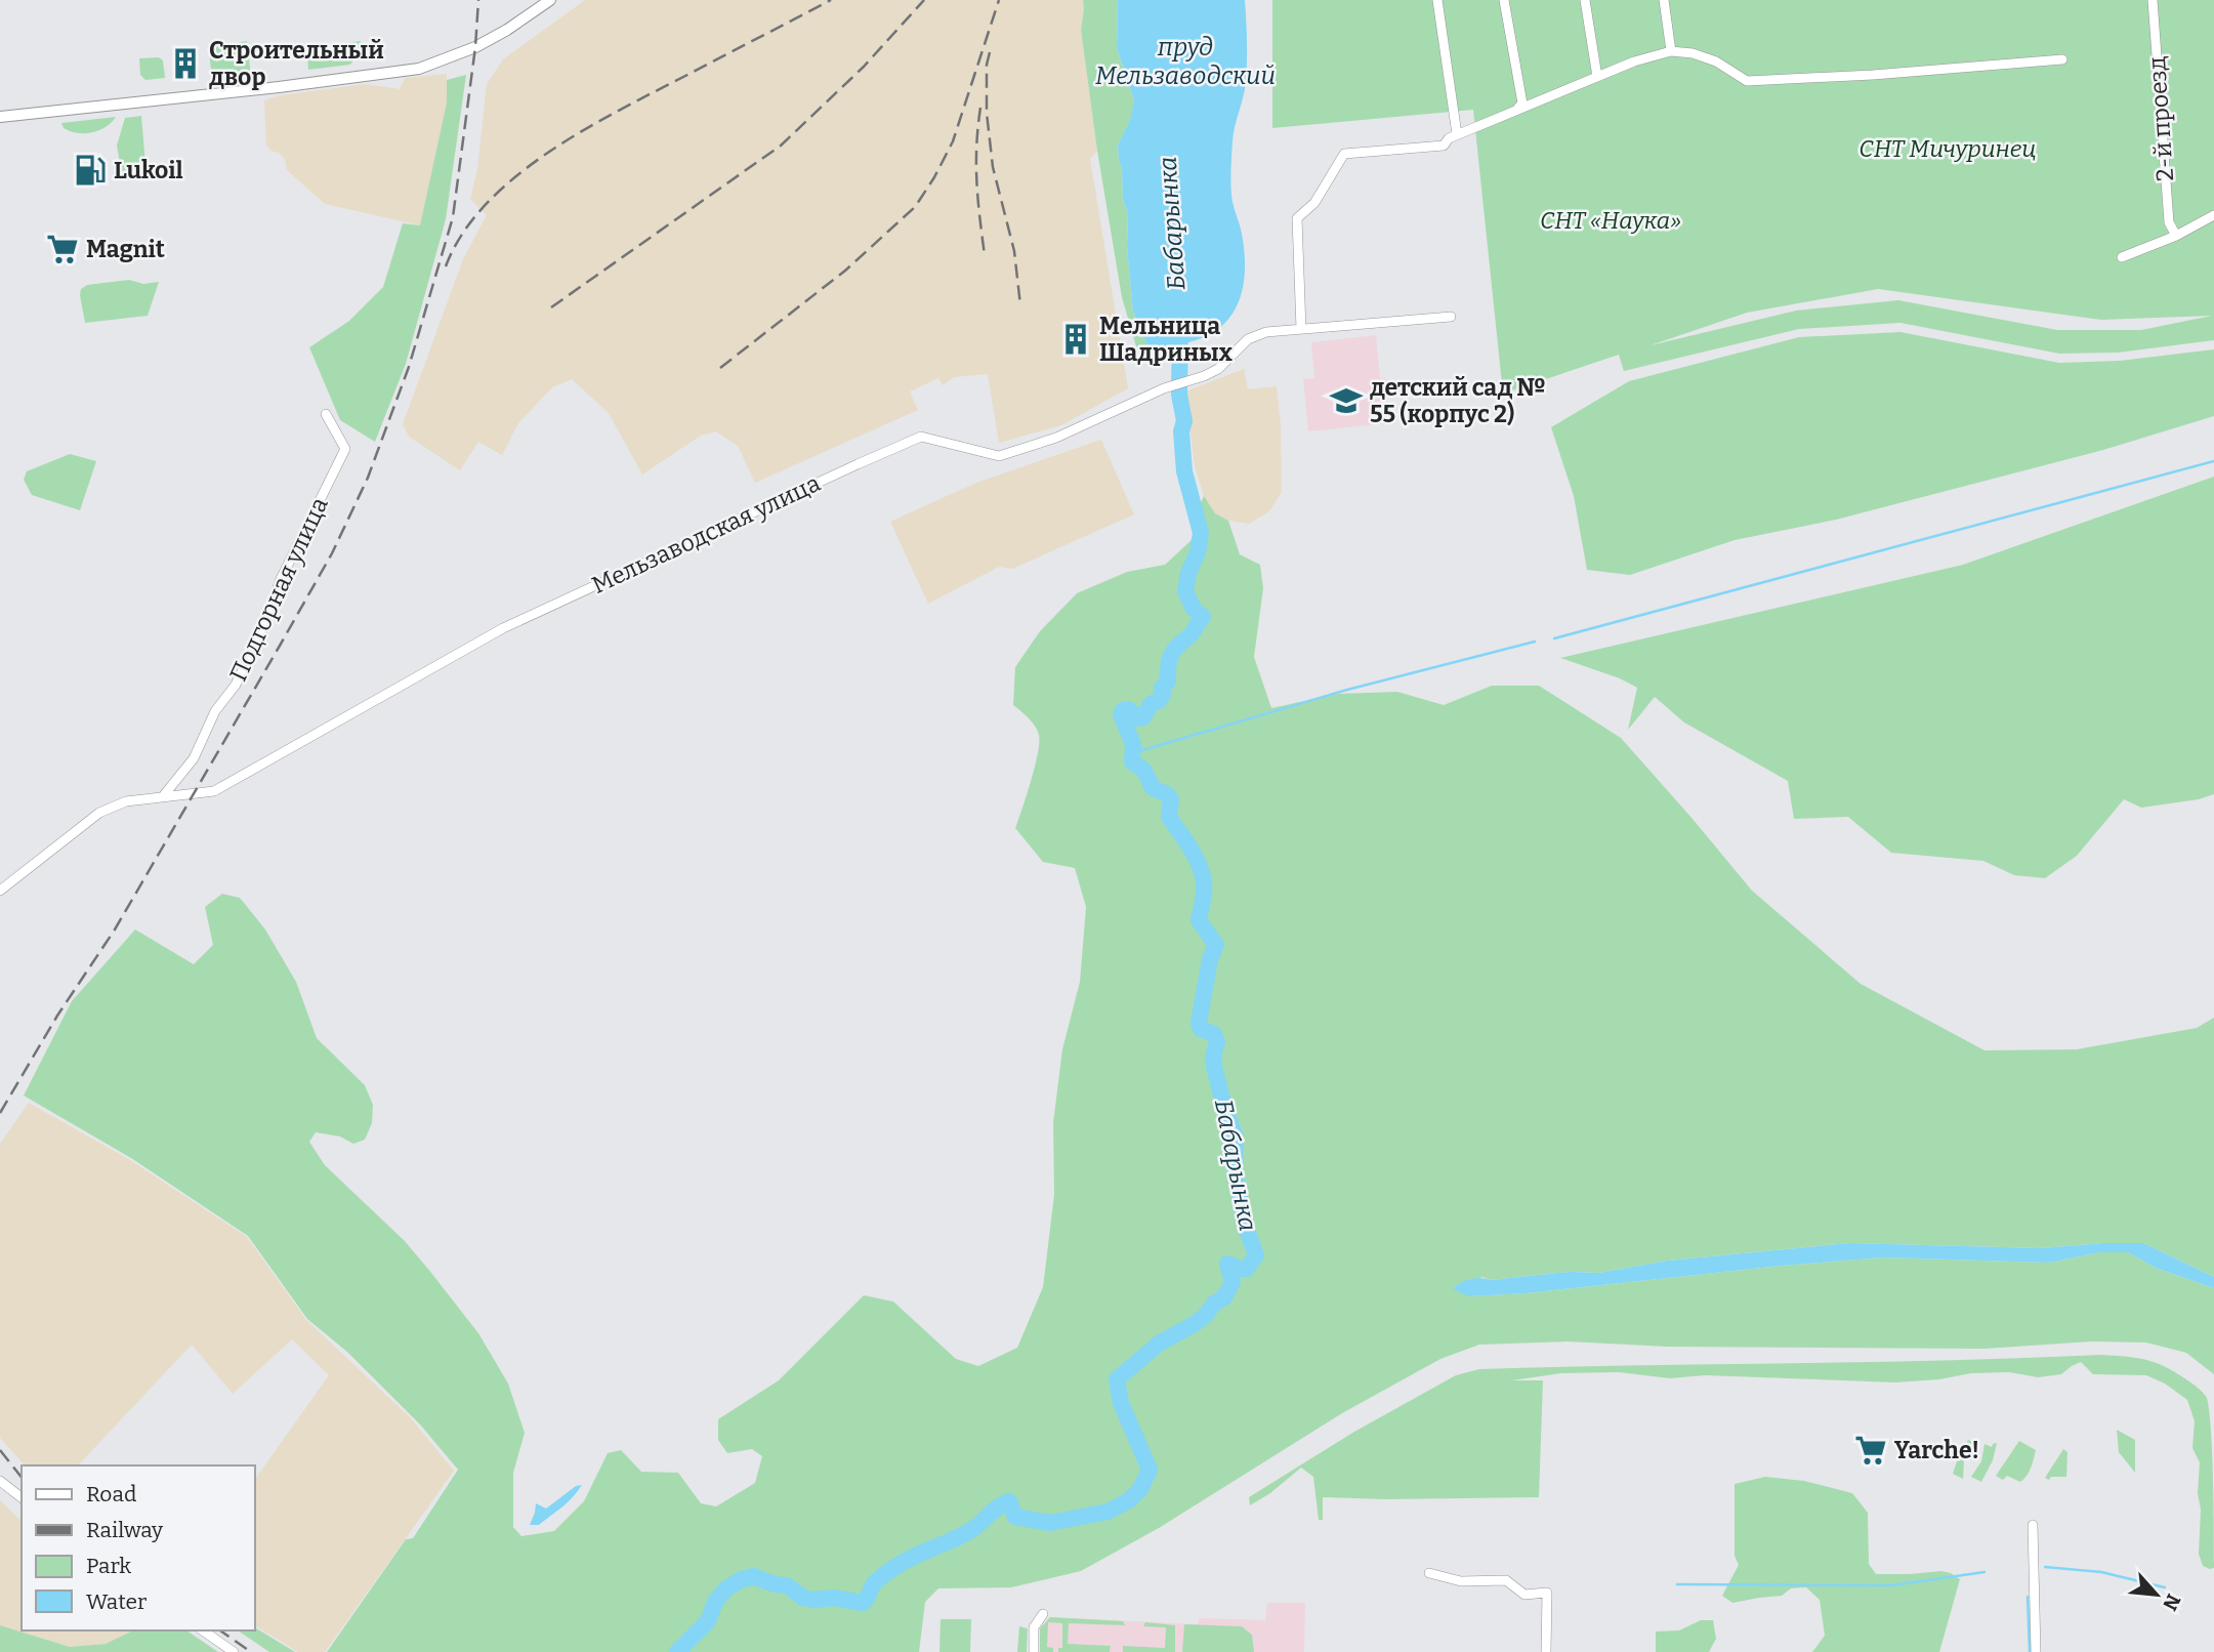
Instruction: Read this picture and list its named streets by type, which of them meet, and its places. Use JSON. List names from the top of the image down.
{
  "streets": {
    "street": ["2-й проезд", "Мельзаводская улица", "Подгорная улица"]
  },
  "crossings": [
    ["Мельзаводская улица", "Подгорная улица"]
  ],
  "water": ["пруд Мельзаводский", "Бабарынка"],
  "parks": ["СНТ Мичуринец", "СНТ «Наука»"],
  "places": {
    "building": ["Строительный двор", "Мельница Шадриных"],
    "fuel station": ["Lukoil"],
    "supermarket": ["Magnit", "Yarche!"],
    "school or university": ["детский сад № 55 (корпус 2)"]
  },
  "legend": [
    "Road",
    "Railway",
    "Park",
    "Water"
  ],
  "north": "bottom right"
}
